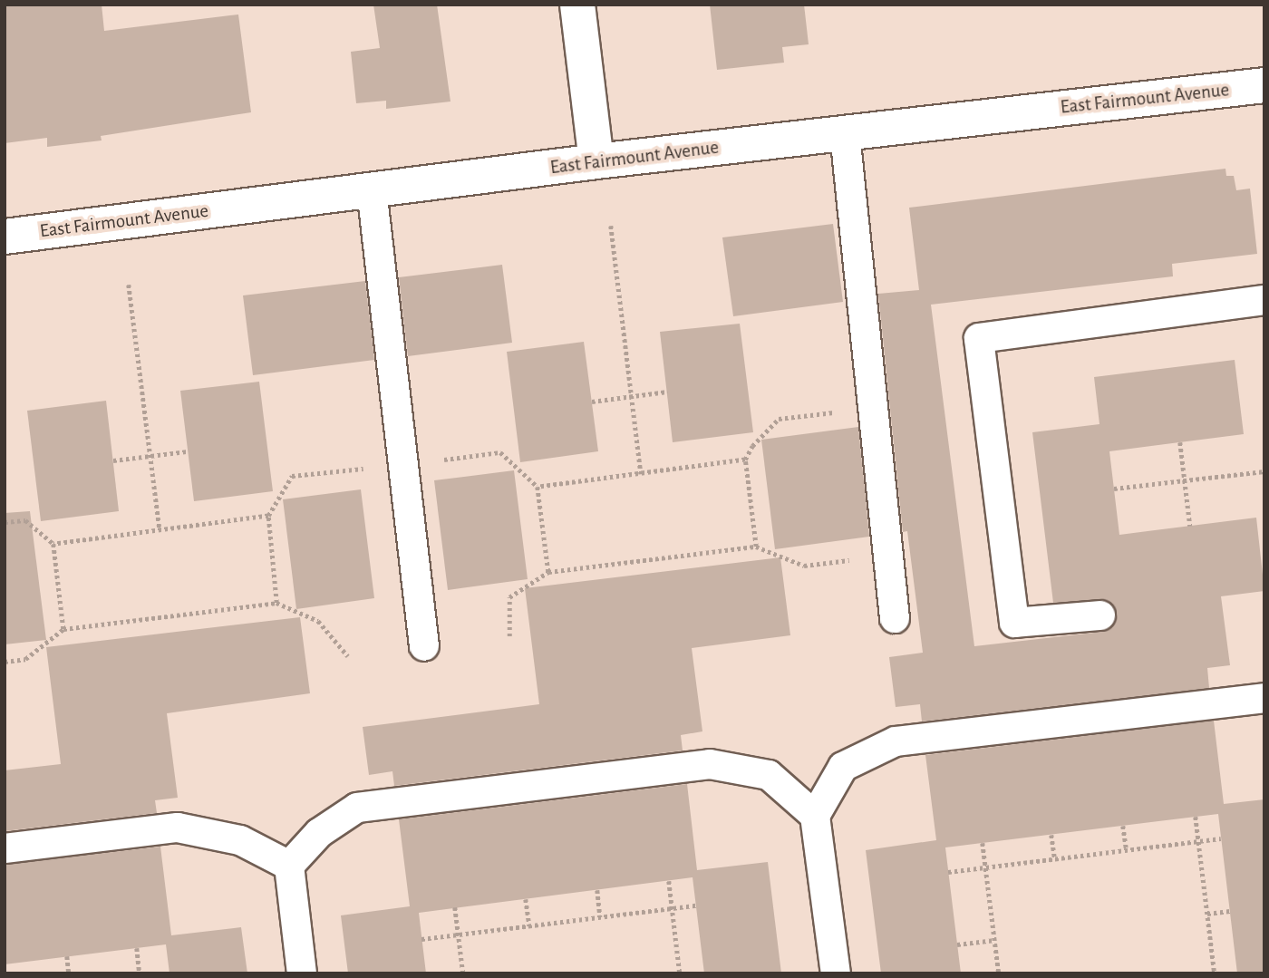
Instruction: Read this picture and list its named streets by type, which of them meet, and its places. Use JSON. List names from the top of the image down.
{
  "streets": {
    "street": ["East Fairmount Avenue"]
  }
}
